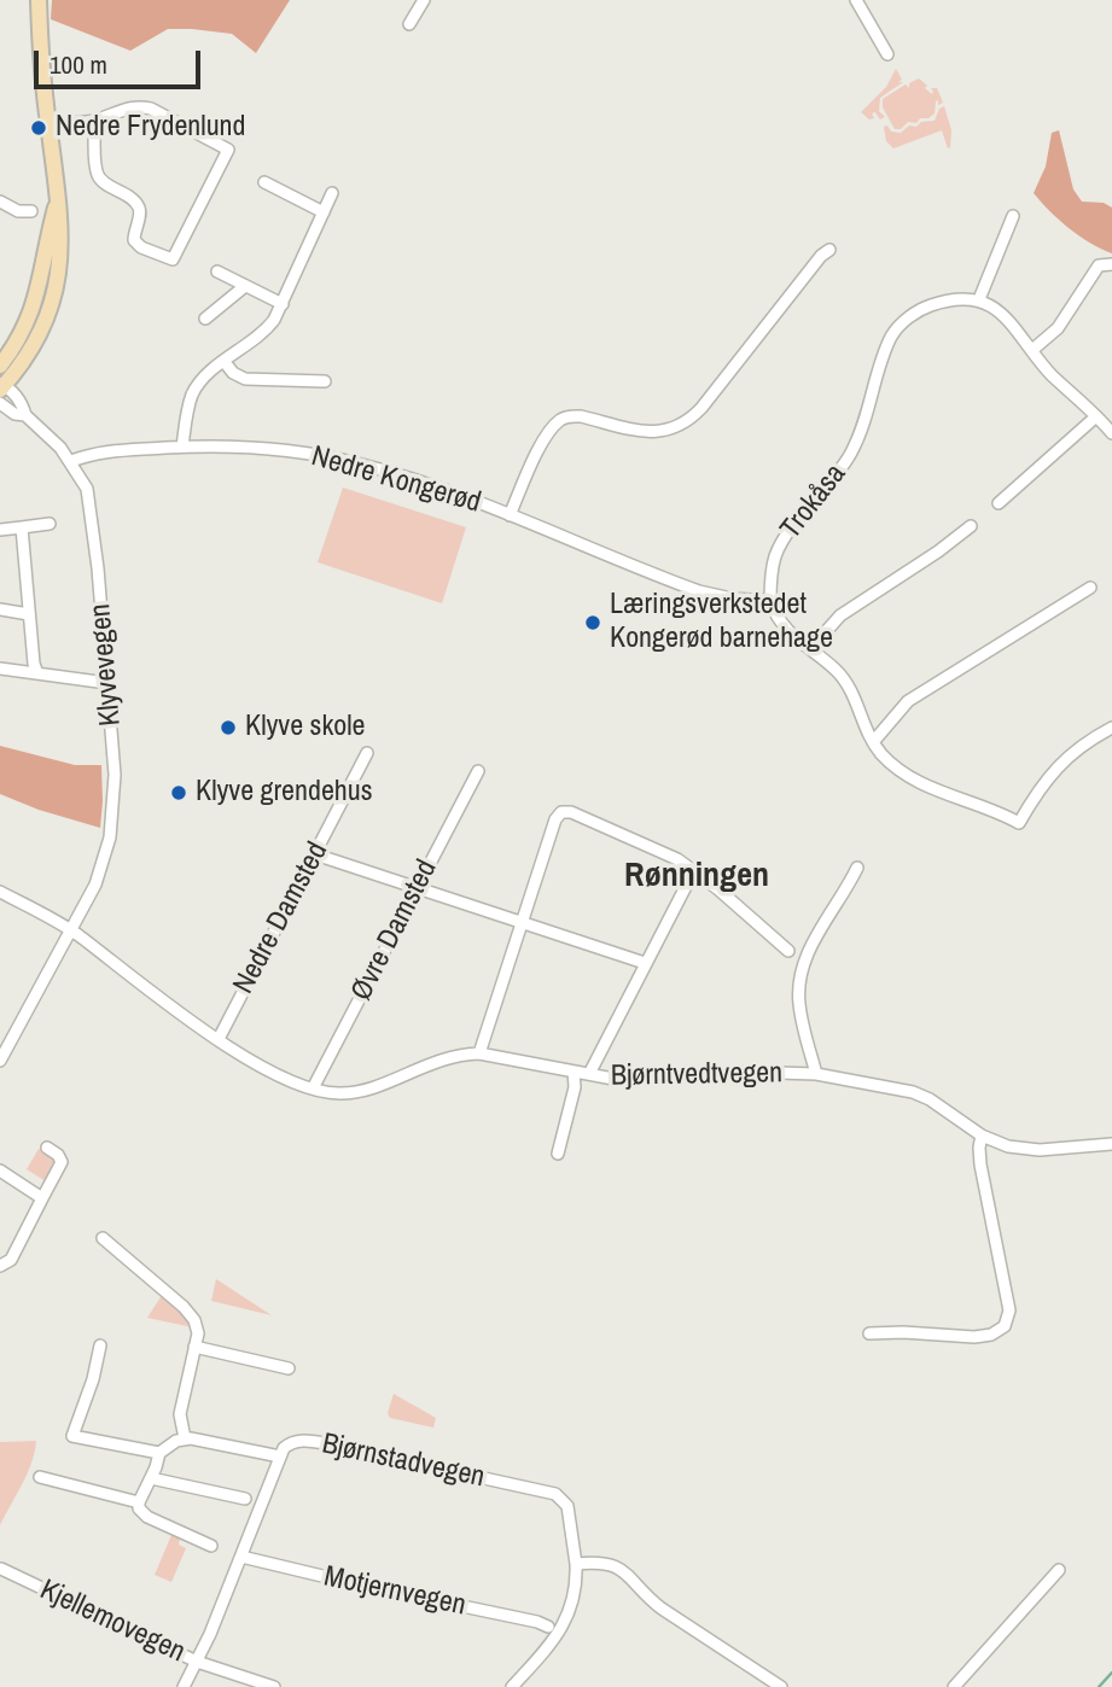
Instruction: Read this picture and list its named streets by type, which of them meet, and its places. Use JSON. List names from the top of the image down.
{
  "streets": {
    "main road": ["Klyvevegen"],
    "street": [
      "Nedre Kongerød",
      "Trokåsa",
      "Nedre Damsted",
      "Øvre Damsted",
      "Bjørntvedtvegen",
      "Bjørnstadvegen",
      "Motjernvegen",
      "Kjellemovegen"
    ]
  },
  "crossings": [
    ["Nedre Kongerød", "Klyvevegen"],
    ["Klyvevegen", "Bjørntvedtvegen"],
    ["Nedre Damsted", "Bjørntvedtvegen"],
    ["Øvre Damsted", "Bjørntvedtvegen"],
    ["Bjørnstadvegen", "Motjernvegen"],
    ["Bjørnstadvegen", "Kjellemovegen"]
  ],
  "districts": ["Rønningen"],
  "places": [
    "Nedre Frydenlund",
    "Læringsverkstedet Kongerød barnehage",
    "Klyve skole",
    "Klyve grendehus"
  ],
  "scale_bar": "100 m"
}
